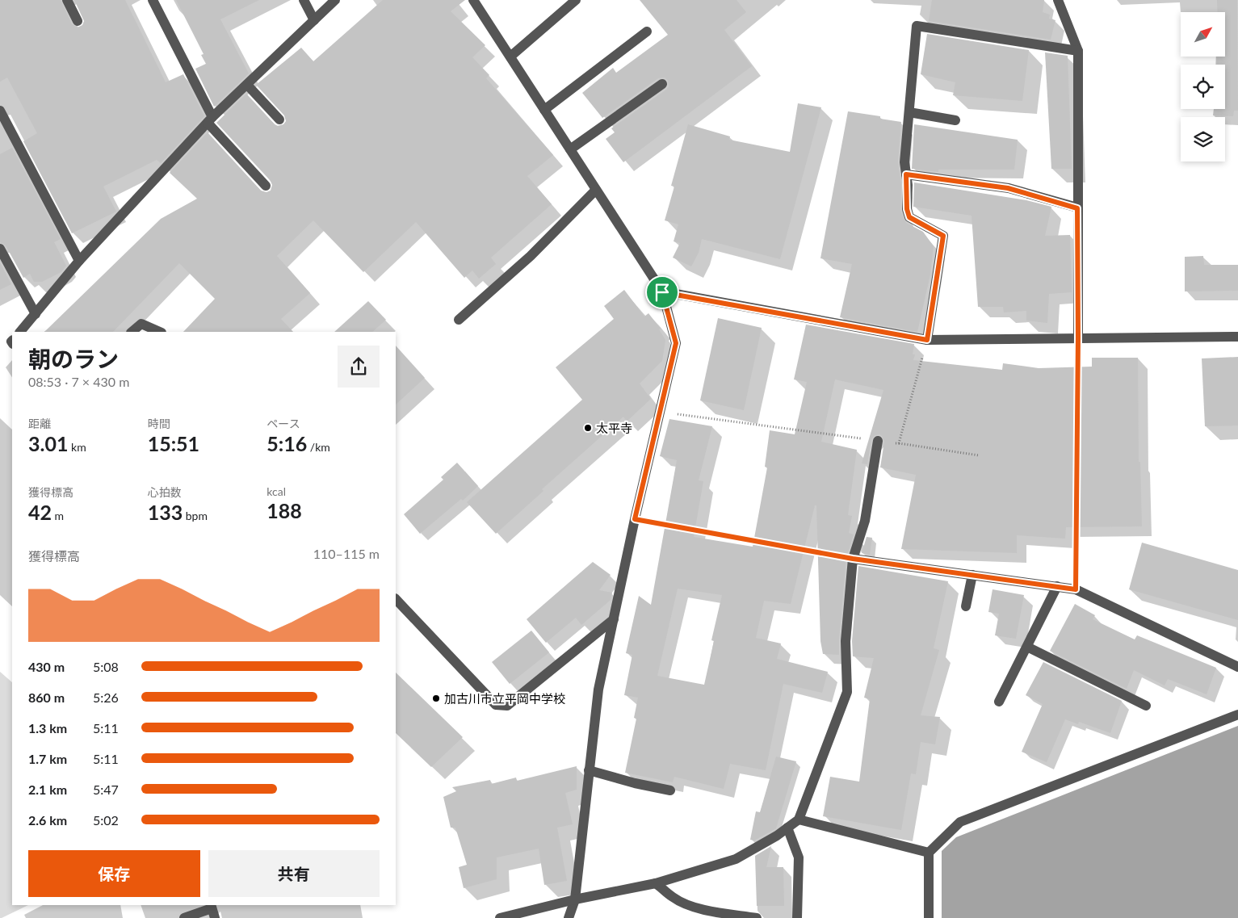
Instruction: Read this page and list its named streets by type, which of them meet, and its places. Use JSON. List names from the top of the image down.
{
  "places": ["太平寺", "加古川市立平岡中学校"],
  "north": "top right",
  "page": {
    "heading": ["朝のラン", "08:53 · 7 × 430 m"],
    "stats": [
      ["距離", "3.01 km"],
      ["時間", "15:51"],
      ["ペース", "5:16 /km"],
      ["獲得標高", "42 m"],
      ["心拍数", "133 bpm"],
      ["kcal", "188"]
    ],
    "chart": ["獲得標高", "110–115 m"],
    "list": [
      {
        "name": "430 m",
        "note": "5:08"
      },
      {
        "name": "860 m",
        "note": "5:26"
      },
      {
        "name": "1.3 km",
        "note": "5:11"
      },
      {
        "name": "1.7 km",
        "note": "5:11"
      },
      {
        "name": "2.1 km",
        "note": "5:47"
      },
      {
        "name": "2.6 km",
        "note": "5:02"
      }
    ],
    "buttons": ["保存", "共有"]
  }
}
